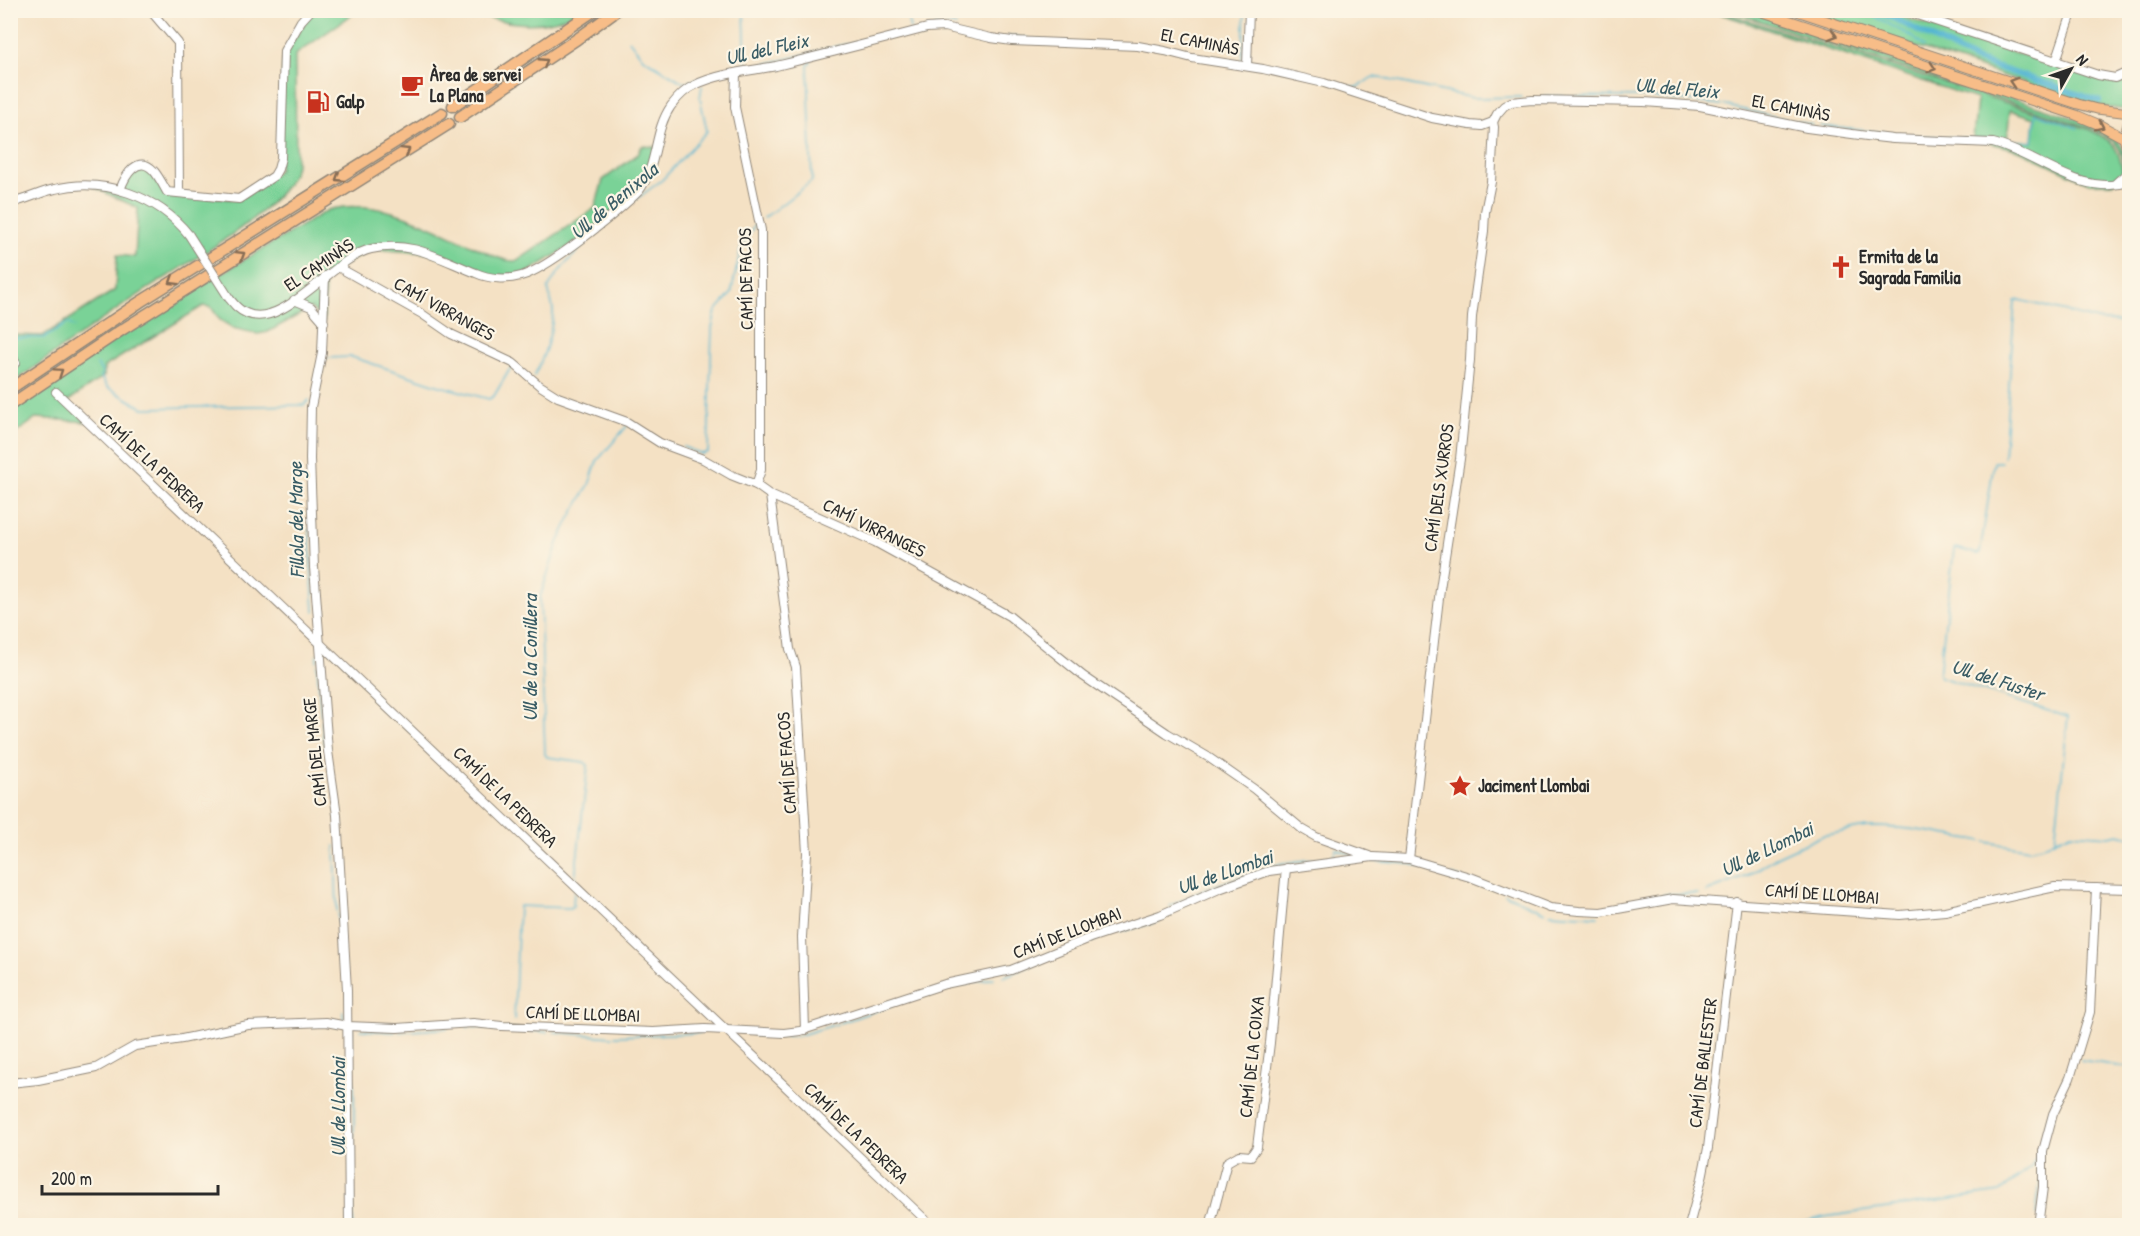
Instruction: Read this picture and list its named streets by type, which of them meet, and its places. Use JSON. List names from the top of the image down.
{
  "streets": {
    "street": [
      "EL CAMINÀS",
      "CAMÍ DE FACOS",
      "CAMÍ VIRRANGES",
      "CAMÍ DE LA PEDRERA",
      "CAMÍ DELS XURROS",
      "CAMÍ DEL MARGE",
      "CAMÍ DE LLOMBAI",
      "CAMÍ DE LA COIXA",
      "CAMÍ DE BALLESTER"
    ]
  },
  "crossings": [
    ["EL CAMINÀS", "CAMÍ DE FACOS"],
    ["EL CAMINÀS", "CAMÍ VIRRANGES"],
    ["EL CAMINÀS", "CAMÍ DELS XURROS"],
    ["EL CAMINÀS", "CAMÍ DEL MARGE"],
    ["CAMÍ DE FACOS", "CAMÍ VIRRANGES"],
    ["CAMÍ DE FACOS", "CAMÍ DE LLOMBAI"],
    ["CAMÍ VIRRANGES", "CAMÍ DE LLOMBAI"],
    ["CAMÍ DE LA PEDRERA", "CAMÍ DEL MARGE"],
    ["CAMÍ DE LA PEDRERA", "CAMÍ DE LLOMBAI"],
    ["CAMÍ DELS XURROS", "CAMÍ DE LLOMBAI"],
    ["CAMÍ DEL MARGE", "CAMÍ DE LLOMBAI"],
    ["CAMÍ DE LLOMBAI", "CAMÍ DE LA COIXA"],
    ["CAMÍ DE LLOMBAI", "CAMÍ DE BALLESTER"]
  ],
  "water": [
    "Ull del Fleix",
    "Ull de Benixola",
    "Fillola del Marge",
    "Ull de la Conillera",
    "Ull del Fuster",
    "Ull de Llombai"
  ],
  "places": {
    "cafe": ["Àrea de servei La Plana"],
    "fuel station": ["Galp"],
    "church": ["Ermita de la Sagrada Familia"],
    "place": ["Jaciment Llombai"]
  },
  "scale_bar": "200 m",
  "north": "top right"
}
